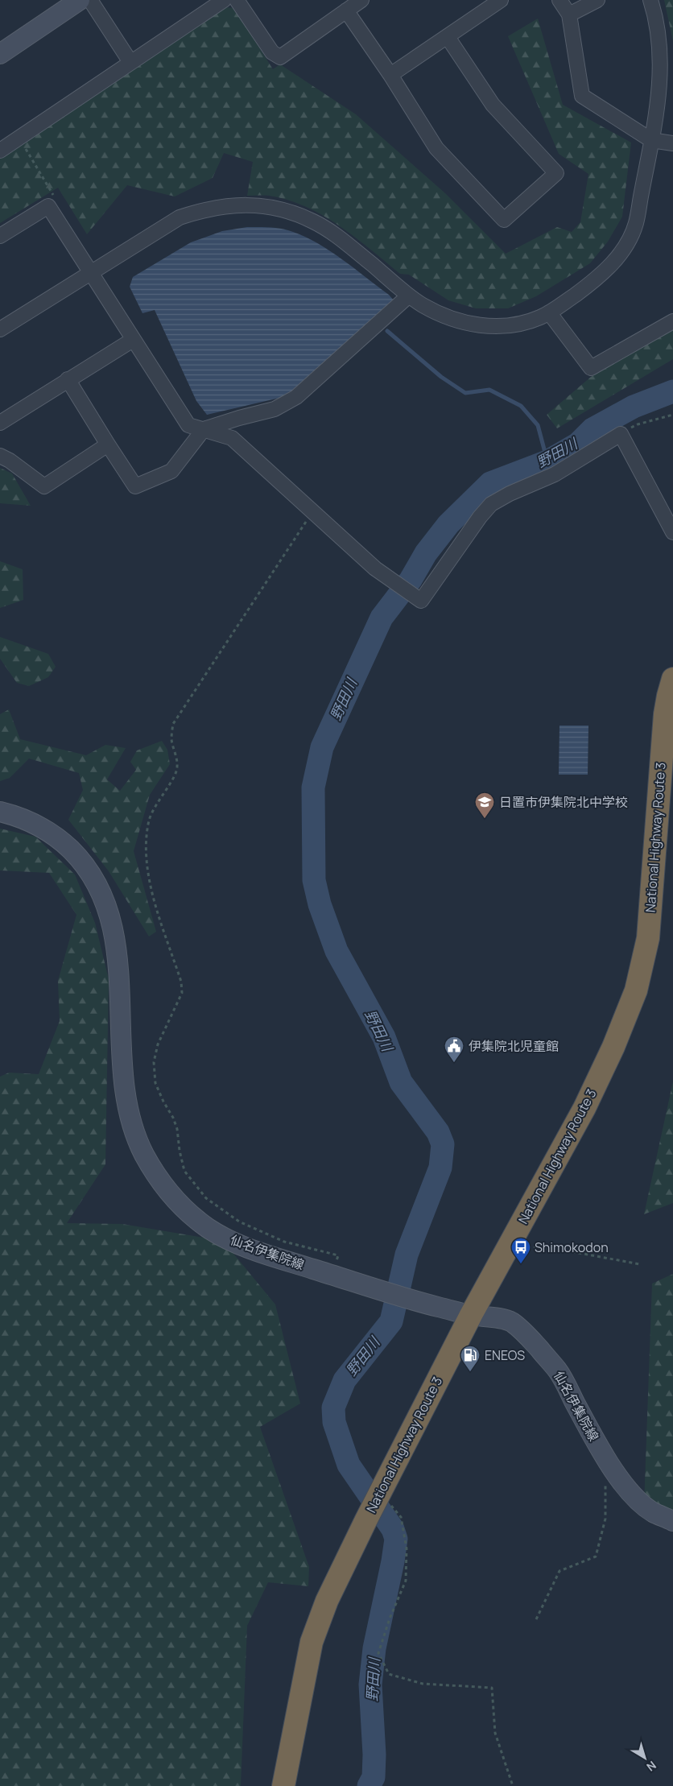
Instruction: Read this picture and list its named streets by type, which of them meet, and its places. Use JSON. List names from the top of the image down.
{
  "streets": {
    "highway": ["National Highway Route 3"],
    "main road": ["仙名伊集院線"]
  },
  "crossings": [
    ["National Highway Route 3", "仙名伊集院線"]
  ],
  "water": ["野田川"],
  "places": {
    "school or university": ["日置市伊集院北中学校"],
    "public building": ["伊集院北児童館"],
    "bus stop": ["Shimokodon"],
    "fuel station": ["ENEOS"]
  },
  "north": "bottom right"
}
